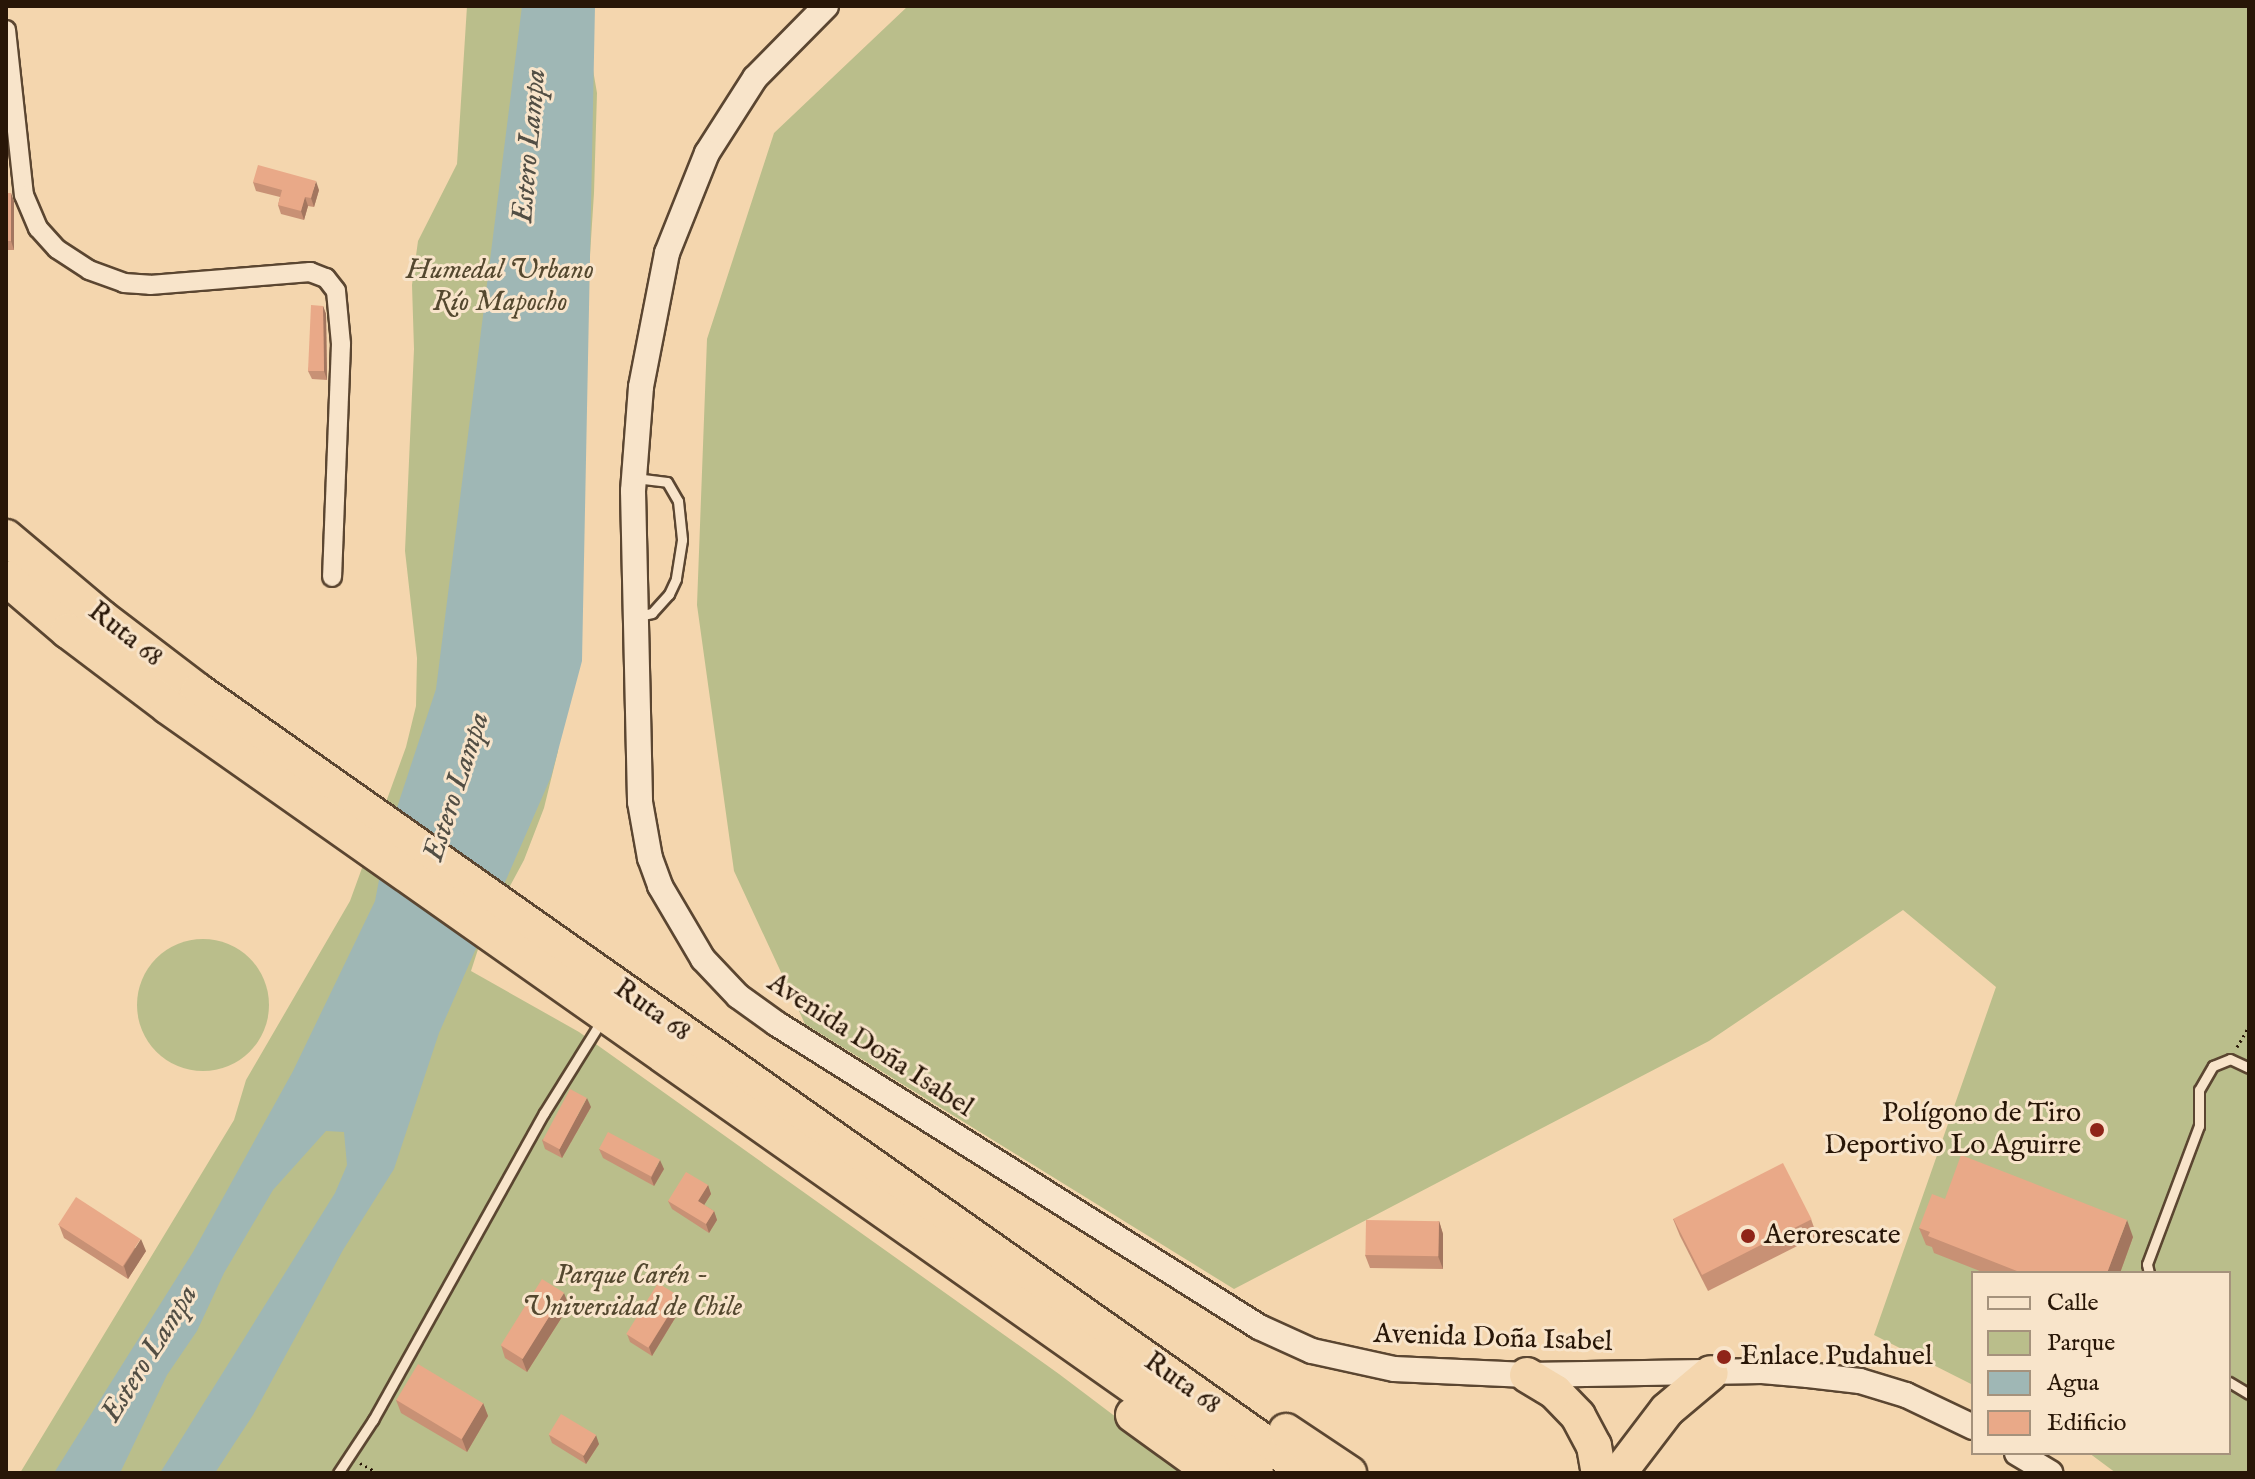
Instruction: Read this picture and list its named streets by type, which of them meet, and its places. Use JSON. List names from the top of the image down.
{
  "streets": {
    "highway": ["Ruta 68"],
    "street": ["Avenida Doña Isabel"]
  },
  "water": ["Estero Lampa"],
  "parks": ["Humedal Urbano Río Mapocho", "Parque Carén - Universidad de Chile"],
  "places": ["Polígono de Tiro Deportivo Lo Aguirre", "Aerorescate", "Enlace Pudahuel"],
  "legend": [
    "Calle",
    "Parque",
    "Agua",
    "Edificio"
  ]
}
